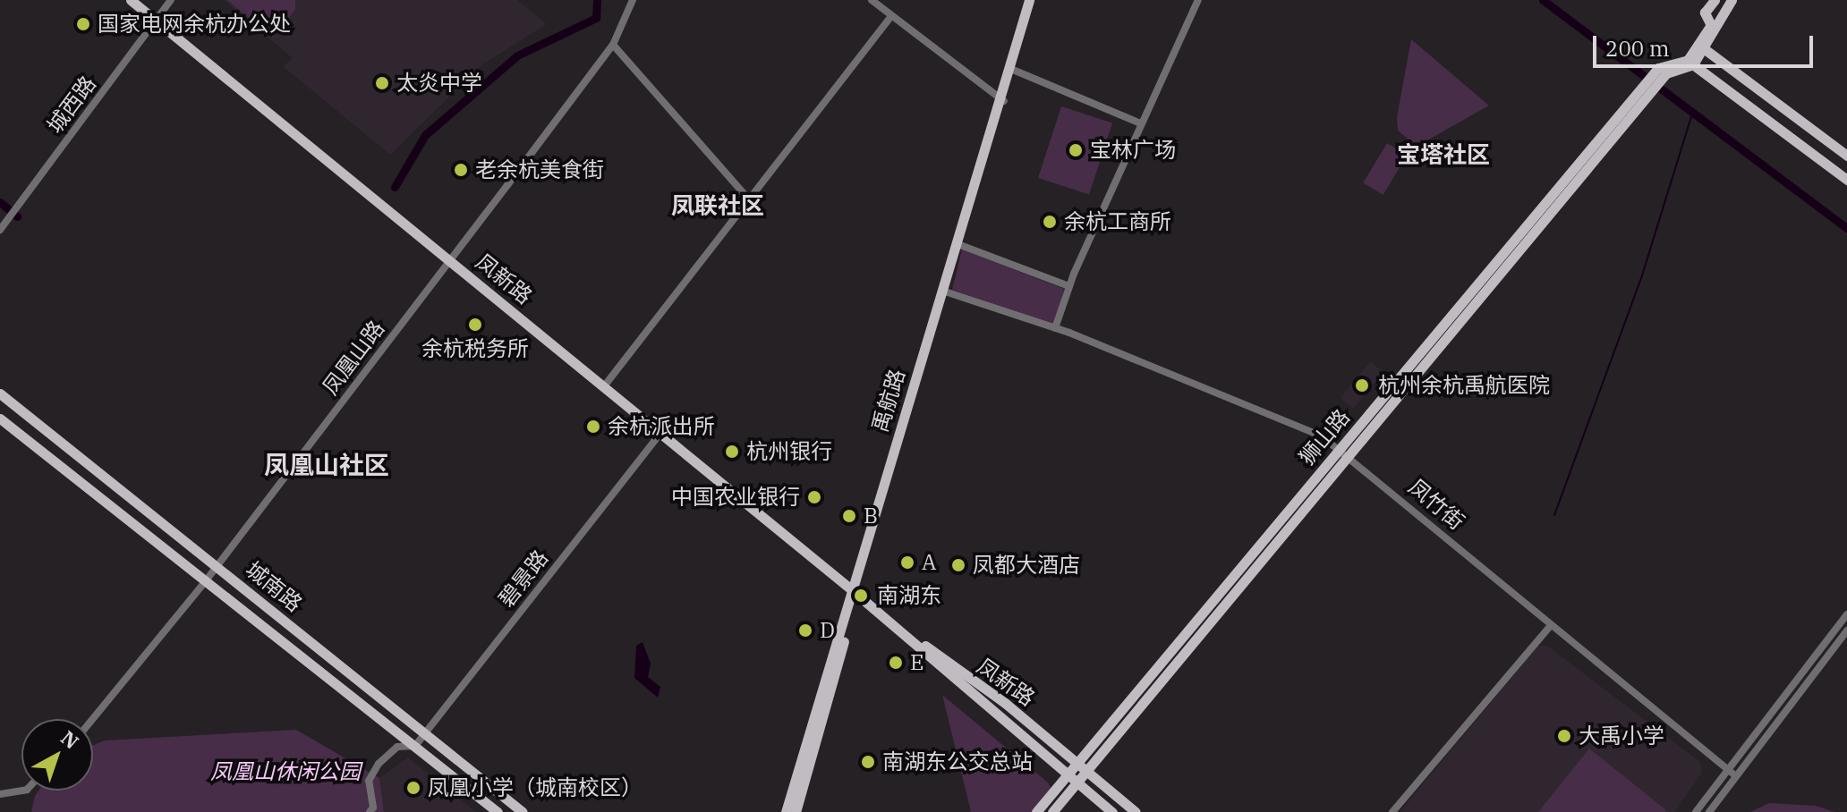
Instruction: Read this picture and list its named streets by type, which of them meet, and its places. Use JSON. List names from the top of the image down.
{
  "streets": {
    "main road": [
      "凤新路",
      "禹航路",
      "狮山路",
      "城南路"
    ],
    "street": [
      "城西路",
      "凤凰山路",
      "凤竹街",
      "碧景路"
    ]
  },
  "crossings": [
    ["城西路", "凤新路"],
    ["凤新路", "凤凰山路"],
    ["凤新路", "禹航路"],
    ["凤新路", "狮山路"],
    ["凤新路", "碧景路"],
    ["凤凰山路", "城南路"],
    ["禹航路", "凤竹街"],
    ["狮山路", "凤竹街"],
    ["碧景路", "城南路"]
  ],
  "districts": ["宝塔社区", "凤联社区", "凤凰山社区"],
  "parks": ["凤凰山休闲公园"],
  "places": [
    "国家电网余杭办公处",
    "太炎中学",
    "宝林广场",
    "老余杭美食街",
    "余杭工商所",
    "余杭税务所",
    "杭州余杭禹航医院",
    "余杭派出所",
    "杭州银行",
    "中国农业银行",
    "B",
    "A",
    "凤都大酒店",
    "南湖东",
    "D",
    "E",
    "大禹小学",
    "南湖东公交总站",
    "凤凰小学（城南校区）"
  ],
  "scale_bar": "200 m",
  "north": "top right"
}
